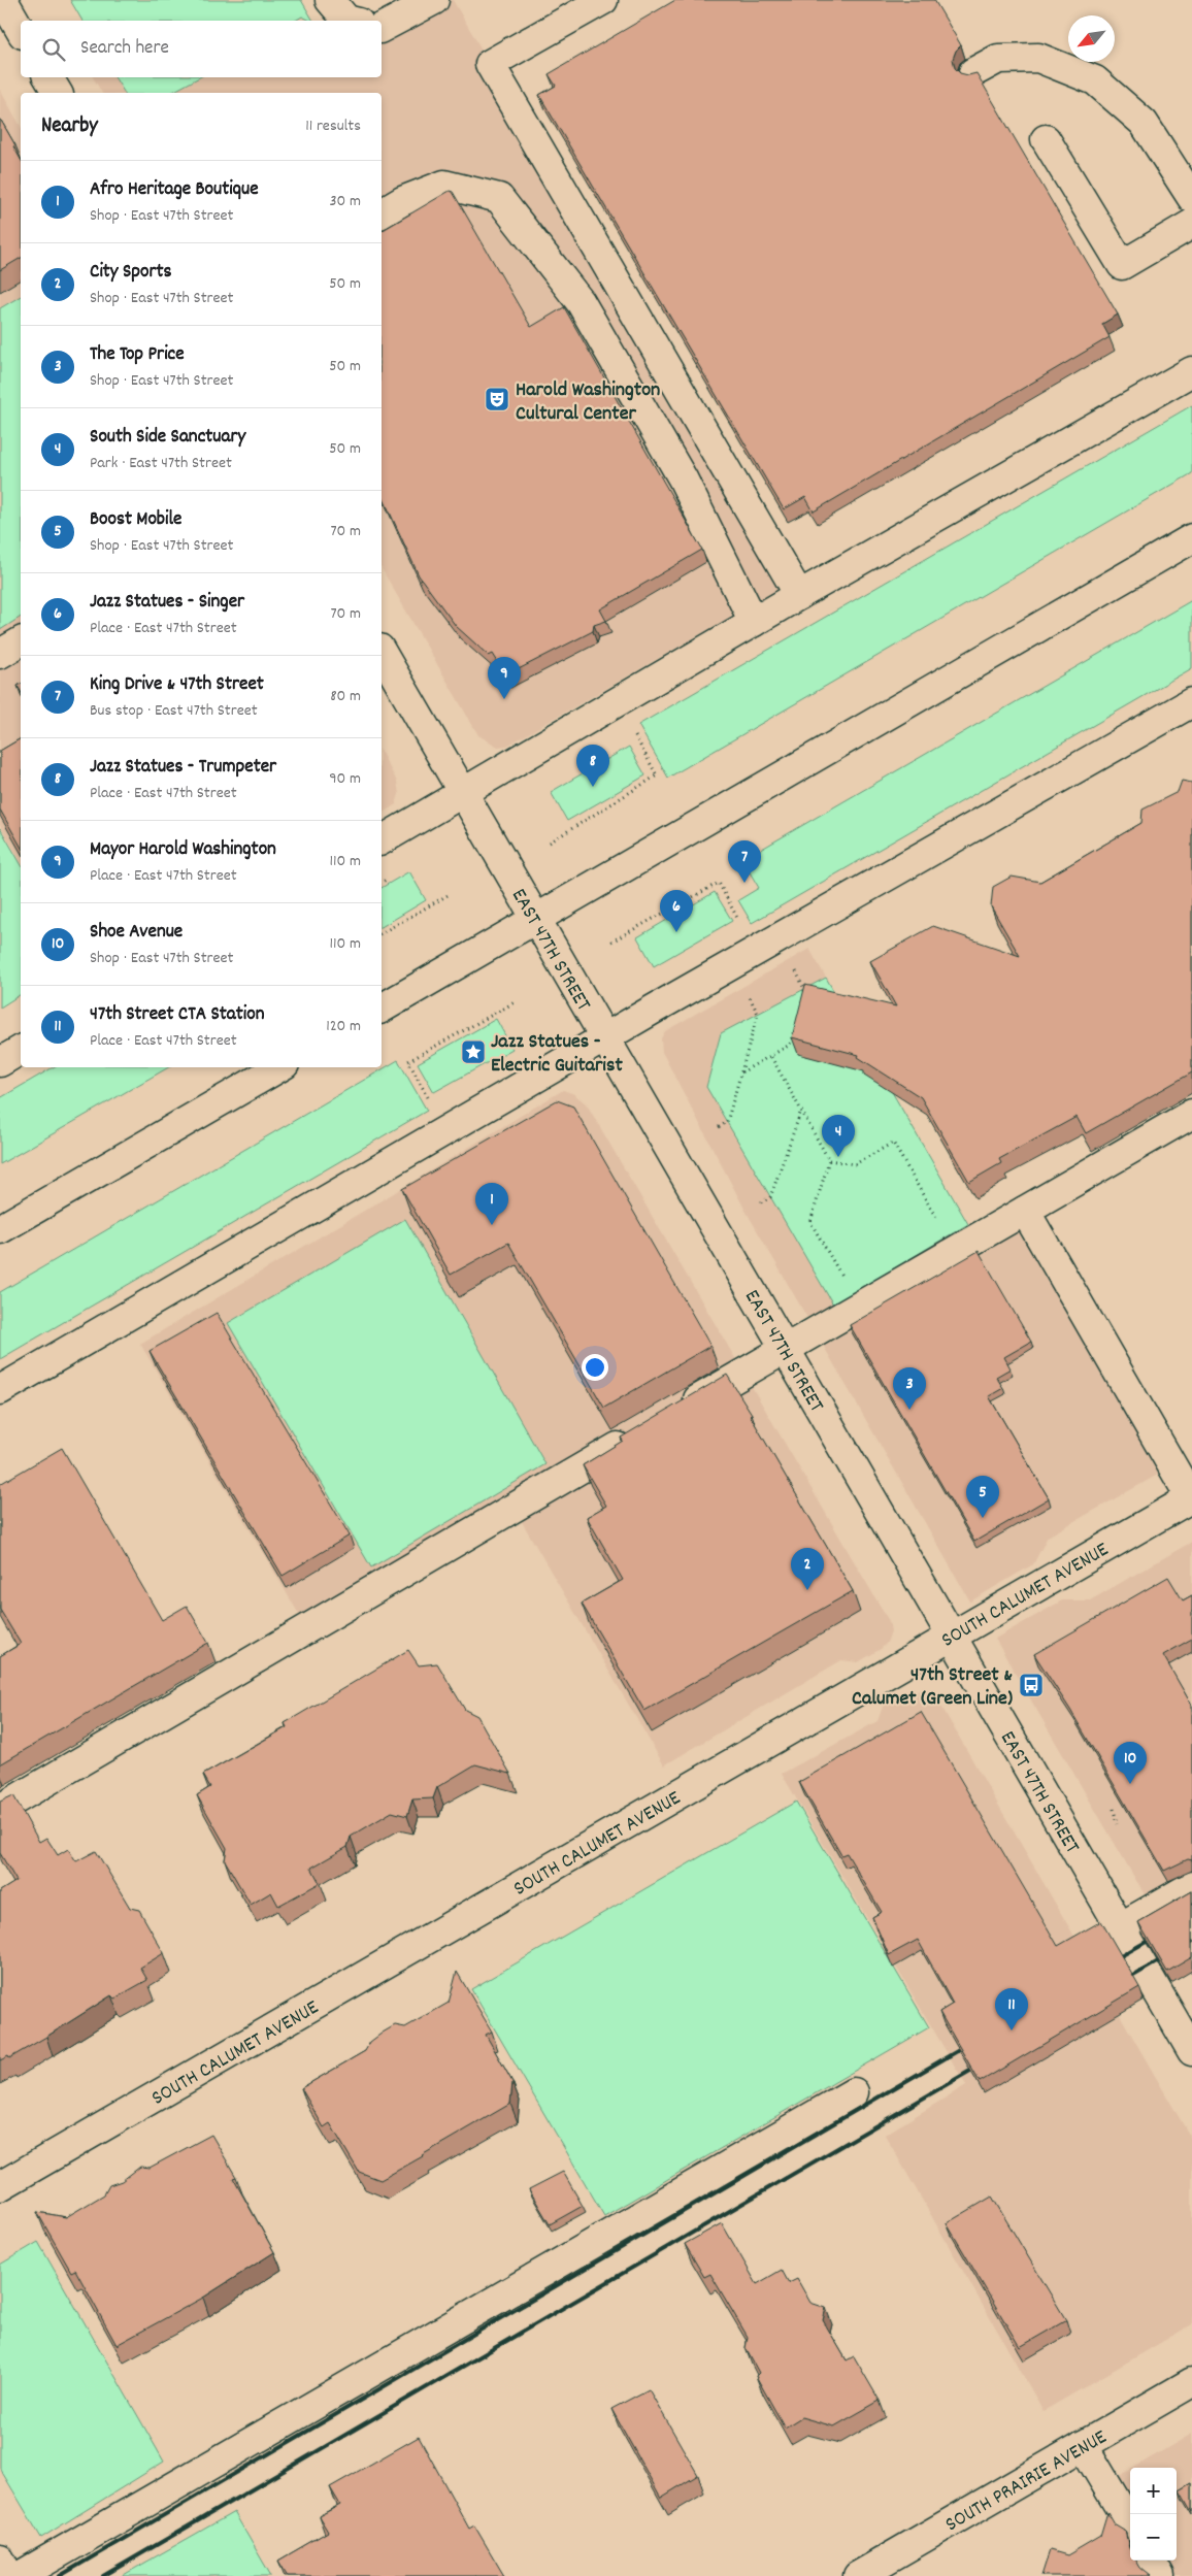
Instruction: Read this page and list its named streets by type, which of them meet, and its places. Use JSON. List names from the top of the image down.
{
  "streets": {
    "street": ["EAST 47TH STREET", "SOUTH CALUMET AVENUE", "SOUTH PRAIRIE AVENUE"]
  },
  "crossings": [
    ["EAST 47TH STREET", "SOUTH CALUMET AVENUE"]
  ],
  "places": {
    "theatre": ["Harold Washington Cultural Center"],
    "place": ["Jazz Statues - Electric Guitarist"],
    "bus stop": ["47th Street & Calumet (Green Line)"]
  },
  "north": "bottom left",
  "page": {
    "search": "Search here",
    "heading": ["Nearby", "11 results"],
    "list": [
      {
        "mark": "1",
        "name": "Afro Heritage Boutique",
        "note": "Shop · East 47th Street",
        "value": "30 m"
      },
      {
        "mark": "2",
        "name": "City Sports",
        "note": "Shop · East 47th Street",
        "value": "50 m"
      },
      {
        "mark": "3",
        "name": "The Top Price",
        "note": "Shop · East 47th Street",
        "value": "50 m"
      },
      {
        "mark": "4",
        "name": "South Side Sanctuary",
        "note": "Park · East 47th Street",
        "value": "50 m"
      },
      {
        "mark": "5",
        "name": "Boost Mobile",
        "note": "Shop · East 47th Street",
        "value": "70 m"
      },
      {
        "mark": "6",
        "name": "Jazz Statues - Singer",
        "note": "Place · East 47th Street",
        "value": "70 m"
      },
      {
        "mark": "7",
        "name": "King Drive & 47th Street",
        "note": "Bus stop · East 47th Street",
        "value": "80 m"
      },
      {
        "mark": "8",
        "name": "Jazz Statues - Trumpeter",
        "note": "Place · East 47th Street",
        "value": "90 m"
      },
      {
        "mark": "9",
        "name": "Mayor Harold Washington",
        "note": "Place · East 47th Street",
        "value": "110 m"
      },
      {
        "mark": "10",
        "name": "Shoe Avenue",
        "note": "Shop · East 47th Street",
        "value": "110 m"
      },
      {
        "mark": "11",
        "name": "47th Street CTA Station",
        "note": "Place · East 47th Street",
        "value": "120 m"
      }
    ],
    "pins": [
      "9",
      "8",
      "7",
      "6",
      "4",
      "1",
      "3",
      "5",
      "2",
      "10",
      "11"
    ],
    "map_buttons": ["+", "−"]
  }
}
